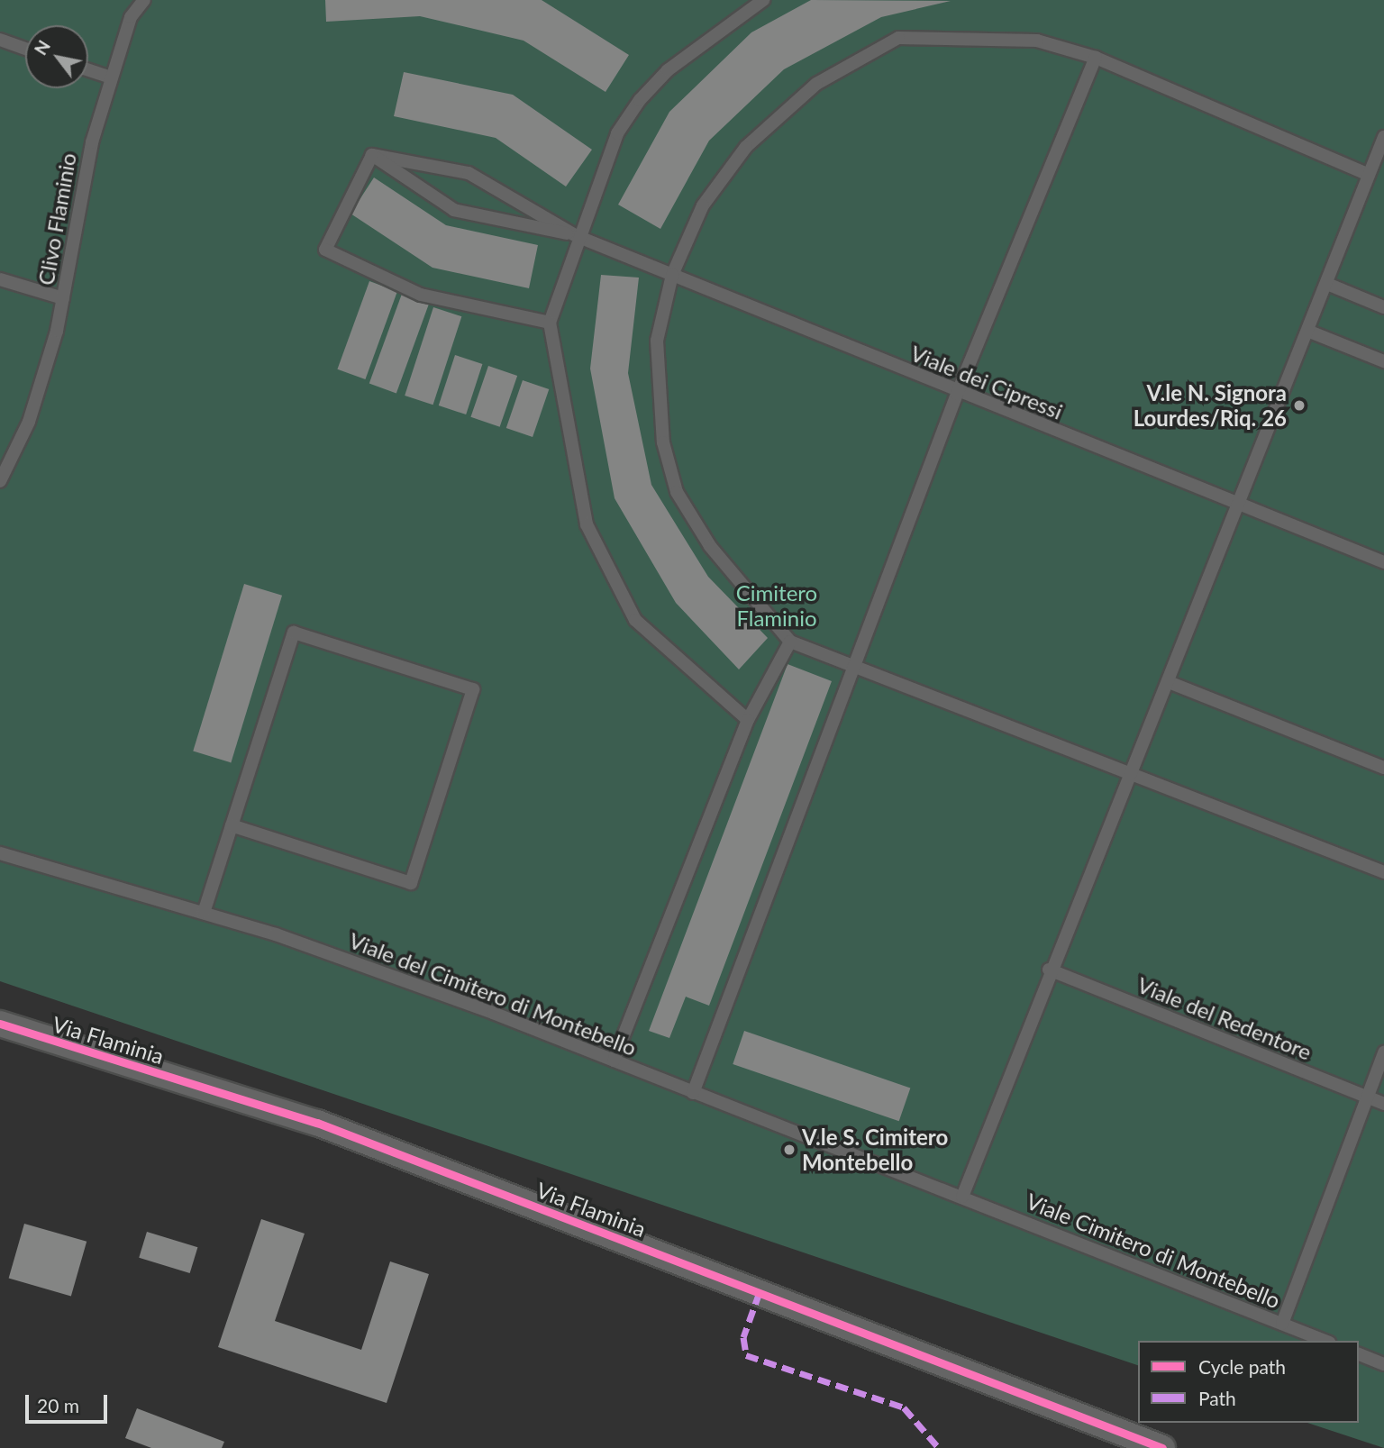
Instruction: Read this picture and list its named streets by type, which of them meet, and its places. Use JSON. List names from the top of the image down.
{
  "streets": {
    "street": ["Via Flaminia"],
    "lane": [
      "Clivo Flaminio",
      "Viale dei Cipressi",
      "Viale del Cimitero di Montebello",
      "Viale del Redentore",
      "Viale Cimitero di Montebello"
    ]
  },
  "crossings": [
    ["Viale del Cimitero di Montebello", "Viale Cimitero di Montebello"]
  ],
  "parks": ["Cimitero Flaminio"],
  "places": ["V.le N. Signora Lourdes/Riq. 26", "V.le S. Cimitero Montebello"],
  "legend": ["Cycle path", "Path"],
  "scale_bar": "20 m",
  "north": "top left"
}
